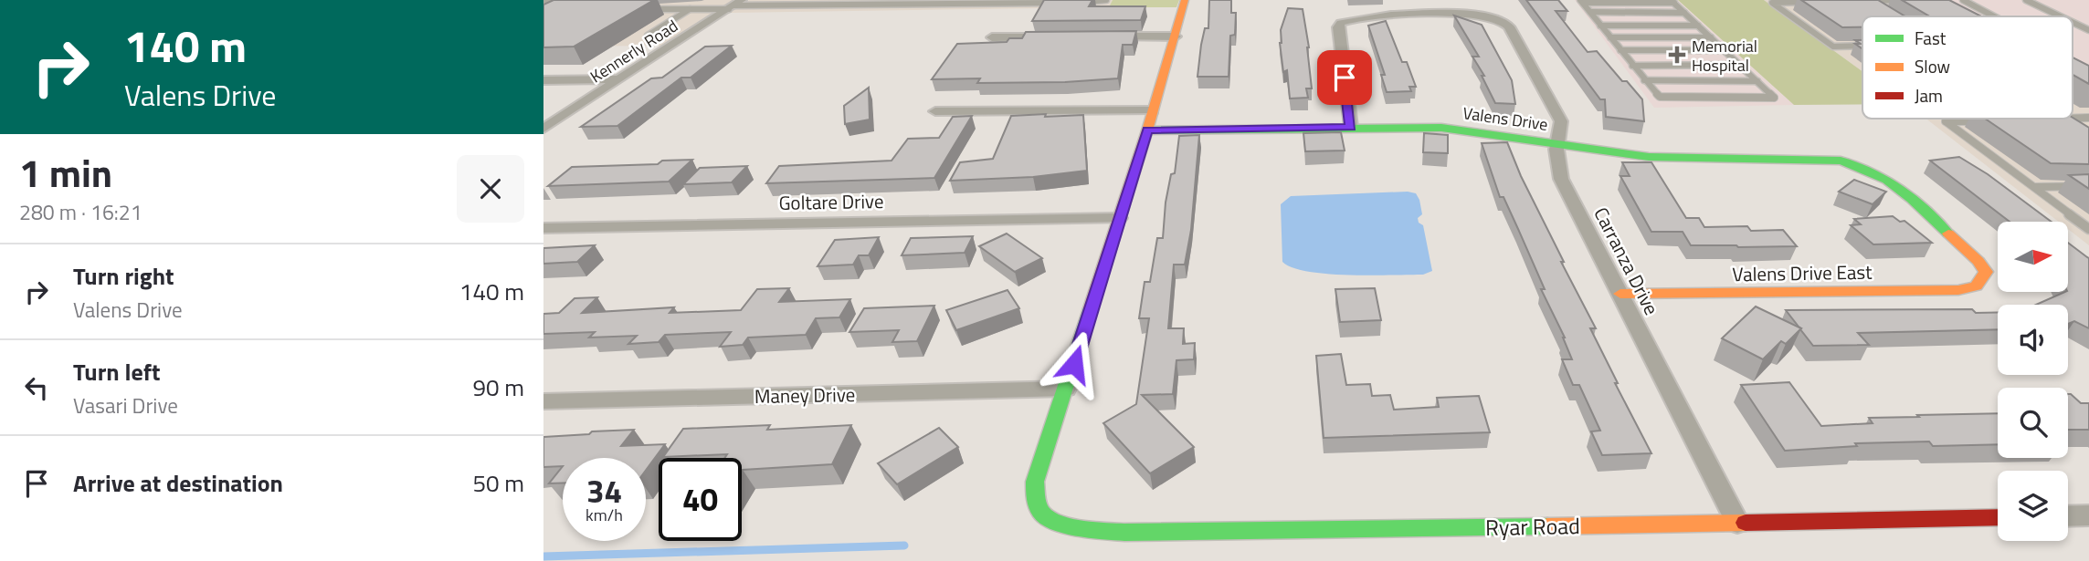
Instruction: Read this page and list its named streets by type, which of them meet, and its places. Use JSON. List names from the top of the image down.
{
  "streets": {
    "street": [
      "Kennerly Road",
      "Valens Drive",
      "Goltare Drive",
      "Carranza Drive",
      "Valens Drive East",
      "Maney Drive",
      "Ryar Road"
    ]
  },
  "crossings": [
    ["Valens Drive", "Carranza Drive"],
    ["Valens Drive", "Valens Drive East"],
    ["Carranza Drive", "Valens Drive East"],
    ["Carranza Drive", "Ryar Road"],
    ["Maney Drive", "Ryar Road"]
  ],
  "places": {
    "health": ["Memorial Hospital"]
  },
  "legend": ["Fast", "Slow", "Jam"],
  "north": "right",
  "page": {
    "turn": ["140 m", "Valens Drive"],
    "heading": ["1 min", "280 m · 16:21"],
    "list": [
      {
        "name": "Turn right",
        "note": "Valens Drive",
        "value": "140 m"
      },
      {
        "name": "Turn left",
        "note": "Vasari Drive",
        "value": "90 m"
      },
      {
        "name": "Arrive at destination",
        "value": "50 m"
      }
    ],
    "speed": "34 km/h",
    "limit": "40"
  }
}
